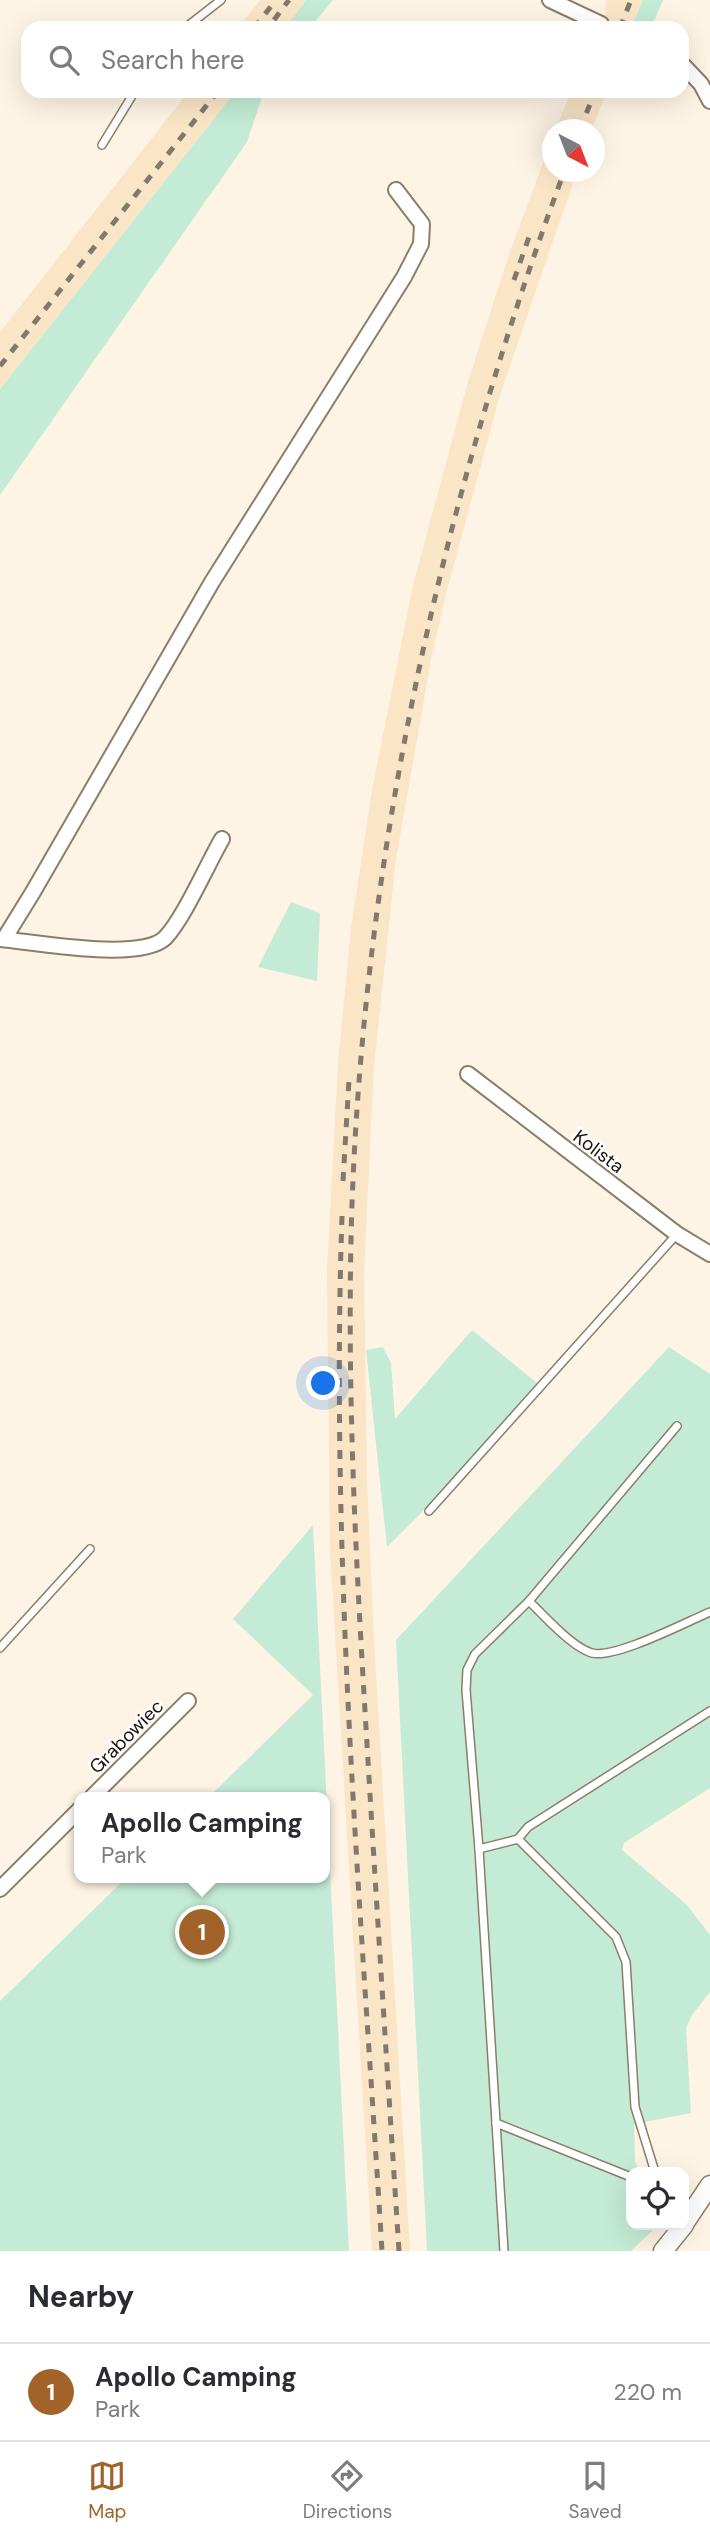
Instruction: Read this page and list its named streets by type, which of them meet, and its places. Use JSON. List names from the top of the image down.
{
  "streets": {
    "street": ["Kolista", "Grabowiec"]
  },
  "north": "bottom right",
  "page": {
    "search": "Search here",
    "popup": ["Apollo Camping", "Park"],
    "pins": "1",
    "heading": "Nearby",
    "list": [
      {
        "mark": "1",
        "name": "Apollo Camping",
        "note": "Park",
        "value": "220 m"
      }
    ],
    "nav": ["Map", "Directions", "Saved"]
  }
}
